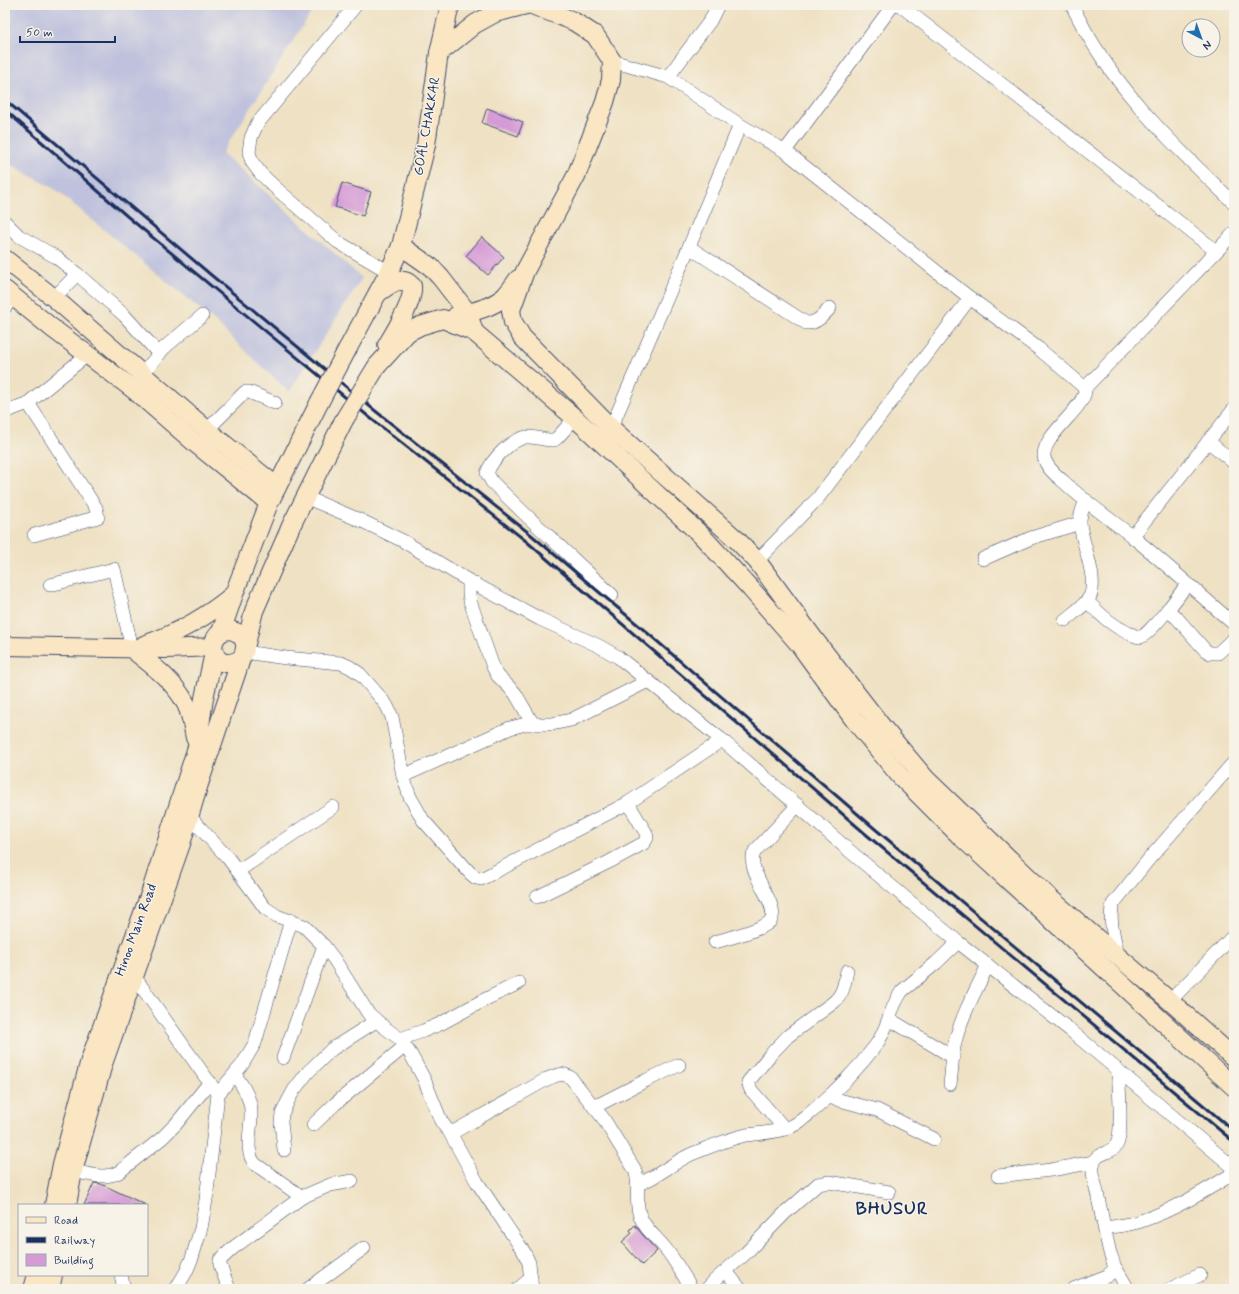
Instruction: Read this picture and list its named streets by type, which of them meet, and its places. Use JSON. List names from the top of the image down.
{
  "streets": {
    "main road": ["GOAL CHAKKAR", "Hinoo Main Road"]
  },
  "crossings": [
    ["GOAL CHAKKAR", "Hinoo Main Road"]
  ],
  "districts": ["BHUSUR"],
  "legend": ["Road", "Railway", "Building"],
  "scale_bar": "50 m",
  "north": "bottom right"
}
